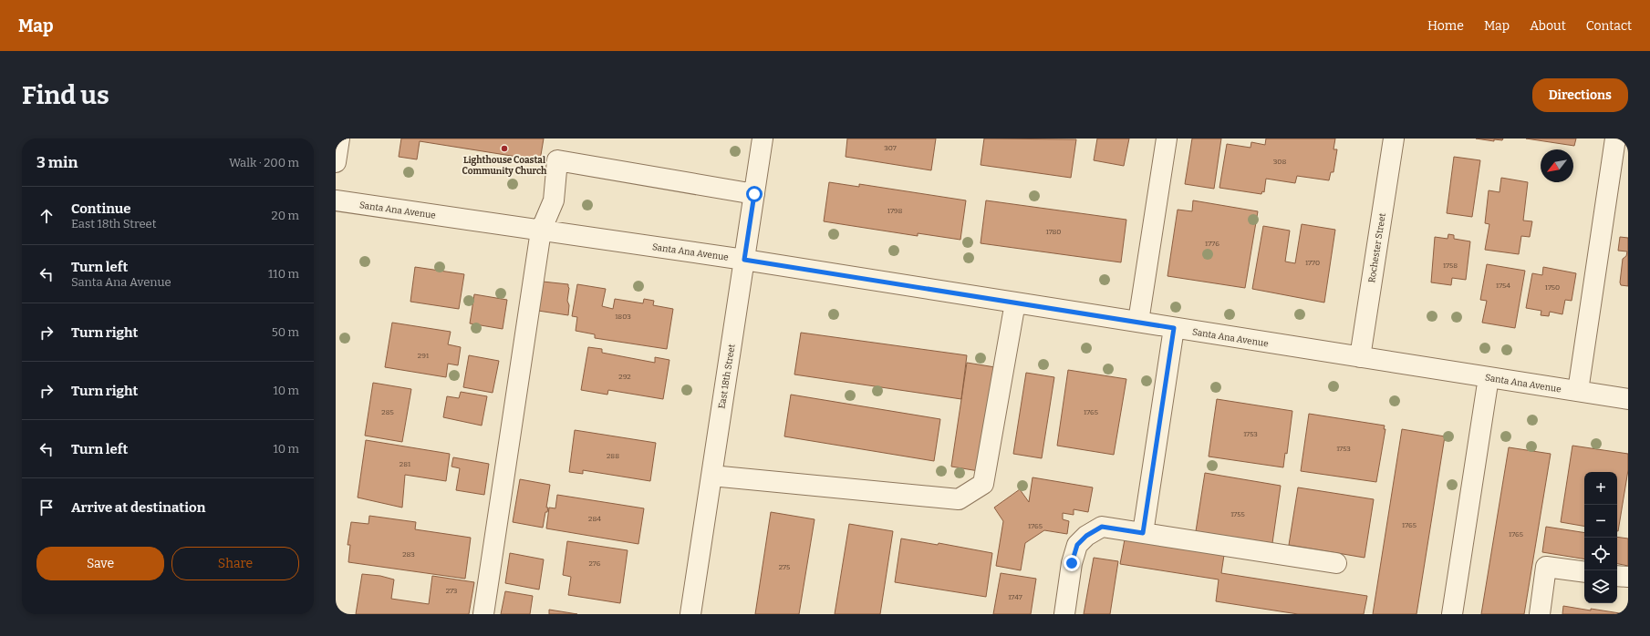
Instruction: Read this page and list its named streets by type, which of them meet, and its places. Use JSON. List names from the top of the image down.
{
  "streets": {
    "street": ["Santa Ana Avenue", "Rochester Street", "East 18th Street"]
  },
  "crossings": [
    ["Santa Ana Avenue", "Rochester Street"],
    ["Santa Ana Avenue", "East 18th Street"]
  ],
  "places": ["Lighthouse Coastal Community Church"],
  "house_numbers": [
    "307",
    "308",
    "1798",
    "1780",
    "1776",
    "1770",
    "1758",
    "1754",
    "1750",
    "1803",
    "291",
    "292",
    "285",
    "1765",
    "1753",
    "1753",
    "288",
    "281",
    "1755",
    "284",
    "1765",
    "1765",
    "1765",
    "283",
    "276",
    "275",
    "273",
    "1747"
  ],
  "north": "bottom left",
  "page": {
    "header": "Map",
    "nav": [
      "Home",
      "Map",
      "About",
      "Contact"
    ],
    "buttons": [
      "Directions",
      ["Save", "Share"]
    ],
    "title": "Find us",
    "heading": ["3 min", "Walk · 200 m"],
    "list": [
      ["Continue", "East 18th Street", "20 m"],
      ["Turn left", "Santa Ana Avenue", "110 m"],
      ["Turn right", "50 m"],
      ["Turn right", "10 m"],
      ["Turn left", "10 m"],
      "Arrive at destination"
    ],
    "map_buttons": ["+", "−"]
  }
}
